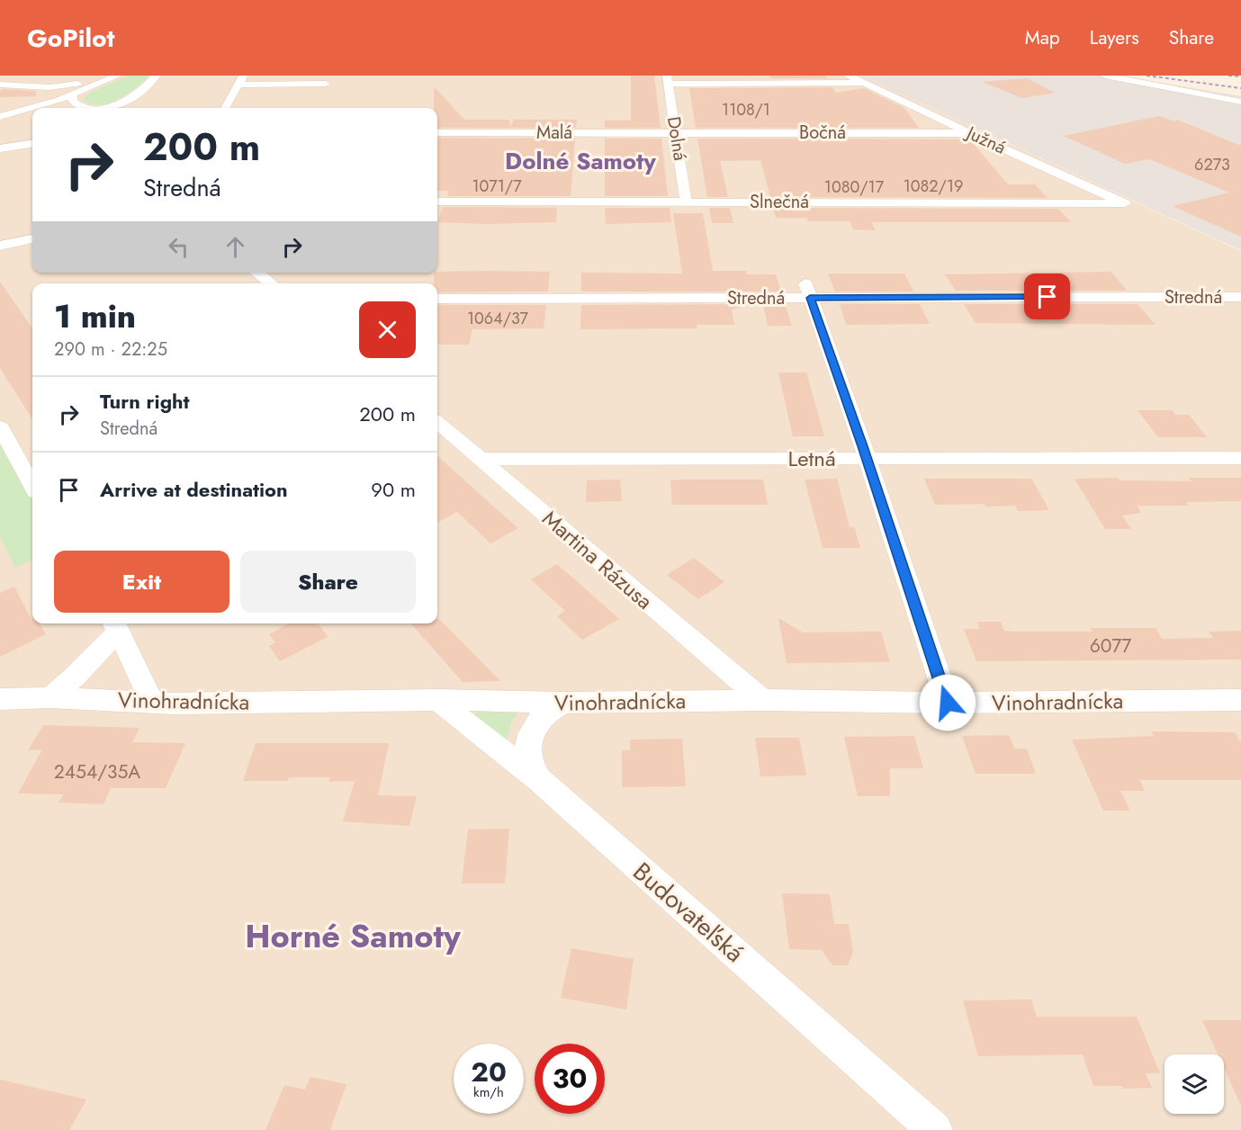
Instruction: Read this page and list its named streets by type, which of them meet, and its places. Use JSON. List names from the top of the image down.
{
  "streets": {
    "street": [
      "Malá",
      "Bočná",
      "Dolná",
      "Južná",
      "Slnečná",
      "Stredná",
      "Letná",
      "Martina Rázusa",
      "Vinohradnícka",
      "Budovateľská"
    ]
  },
  "crossings": [
    ["Malá", "Bočná"],
    ["Malá", "Dolná"],
    ["Bočná", "Dolná"],
    ["Bočná", "Južná"],
    ["Dolná", "Slnečná"],
    ["Južná", "Slnečná"],
    ["Letná", "Martina Rázusa"],
    ["Martina Rázusa", "Vinohradnícka"],
    ["Vinohradnícka", "Budovateľská"]
  ],
  "districts": ["Dolné Samoty", "Horné Samoty"],
  "house_numbers": [
    "1108/1",
    "6273",
    "1071/7",
    "1082/19",
    "1080/17",
    "1064/37",
    "6077",
    "2454/35A"
  ],
  "page": {
    "header": "GoPilot",
    "nav": ["Map", "Layers", "Share"],
    "turn": ["200 m", "Stredná"],
    "heading": ["1 min", "290 m · 22:25"],
    "list": [
      {
        "name": "Turn right",
        "note": "Stredná",
        "value": "200 m"
      },
      {
        "name": "Arrive at destination",
        "value": "90 m"
      }
    ],
    "buttons": ["Exit", "Share"],
    "speed": "20 km/h",
    "limit": "30"
  }
}
